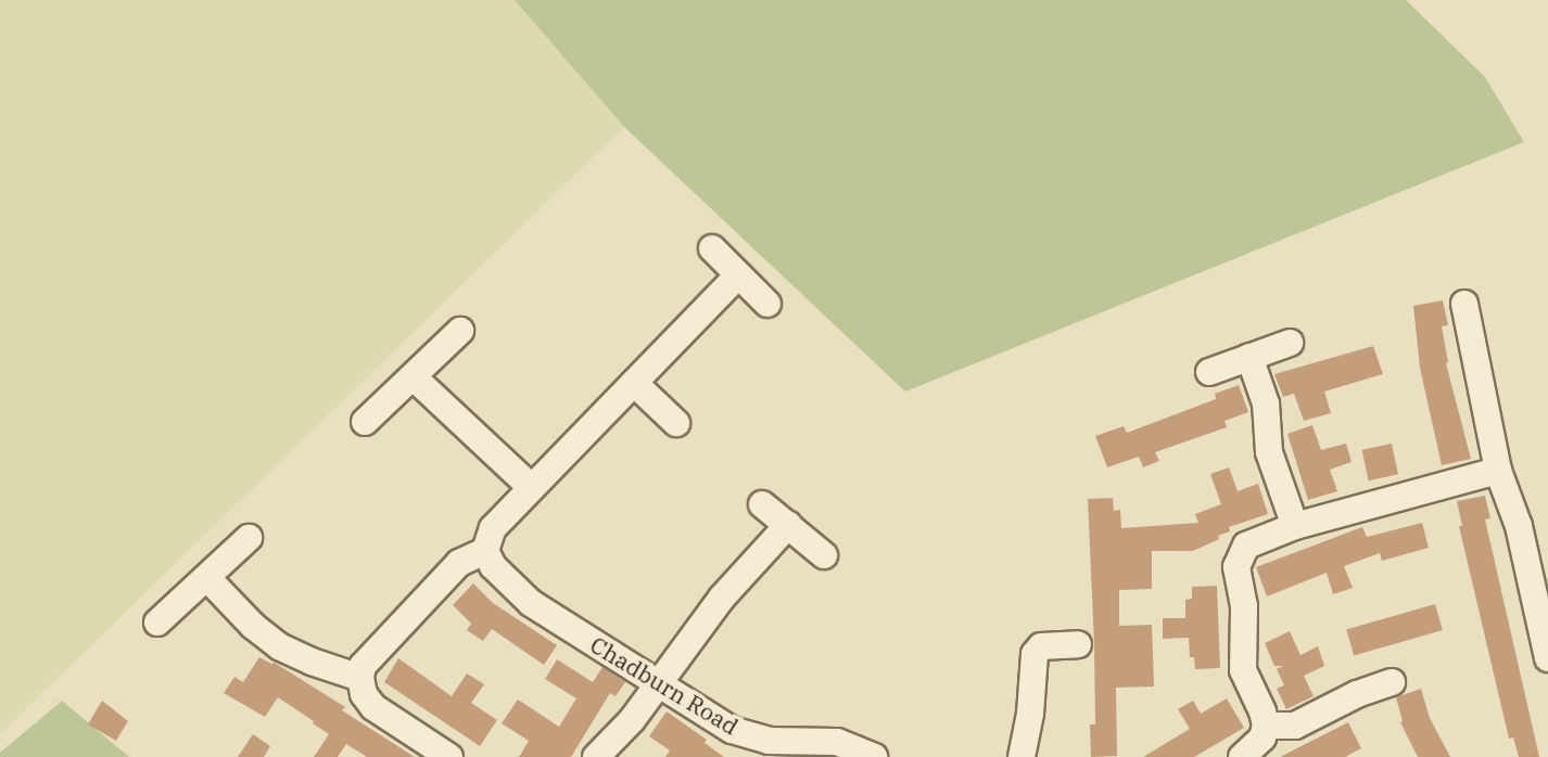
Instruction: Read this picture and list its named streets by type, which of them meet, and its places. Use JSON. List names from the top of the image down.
{
  "streets": {
    "street": ["Chadburn Road"]
  }
}
